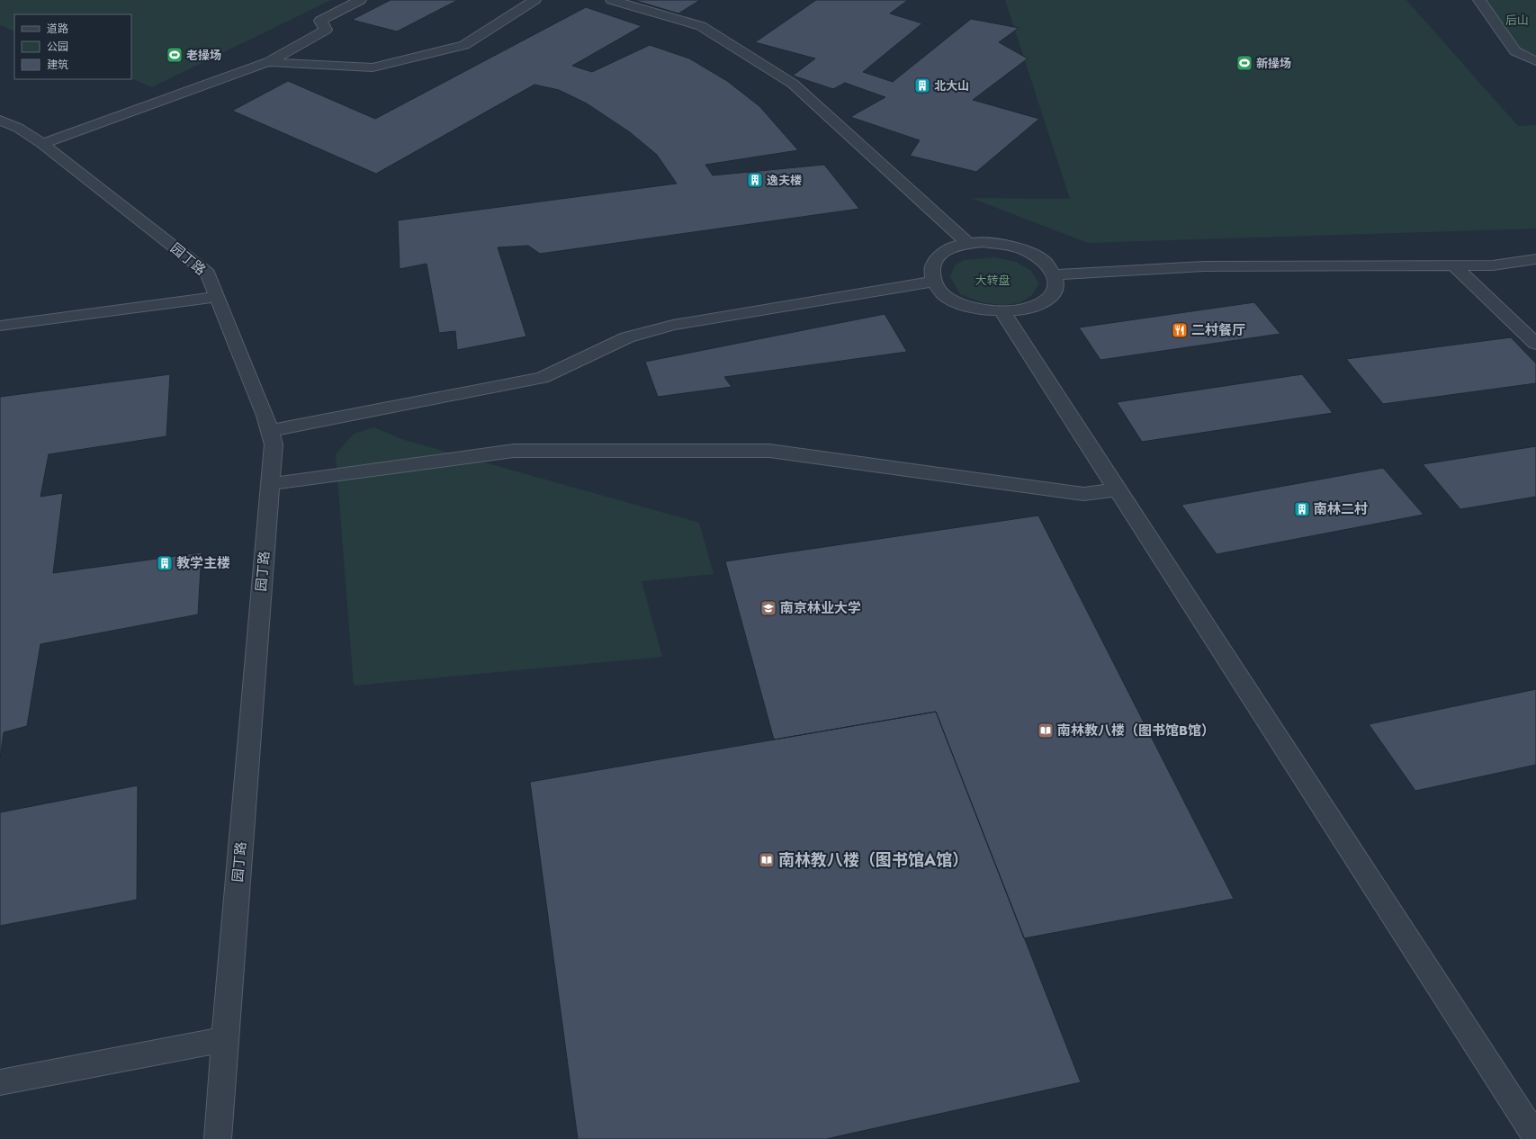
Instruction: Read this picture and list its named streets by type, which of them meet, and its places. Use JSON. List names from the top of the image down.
{
  "streets": {
    "lane": ["园丁路"]
  },
  "parks": ["后山", "大转盘"],
  "places": {
    "sports": ["老操场", "新操场"],
    "building": [
      "北大山",
      "逸夫楼",
      "南林二村",
      "教学主楼"
    ],
    "restaurant": ["二村餐厅"],
    "school or university": ["南京林业大学"],
    "library": ["南林教八楼（图书馆B馆）", "南林教八楼（图书馆A馆）"]
  },
  "legend": ["道路", "公园", "建筑"]
}
